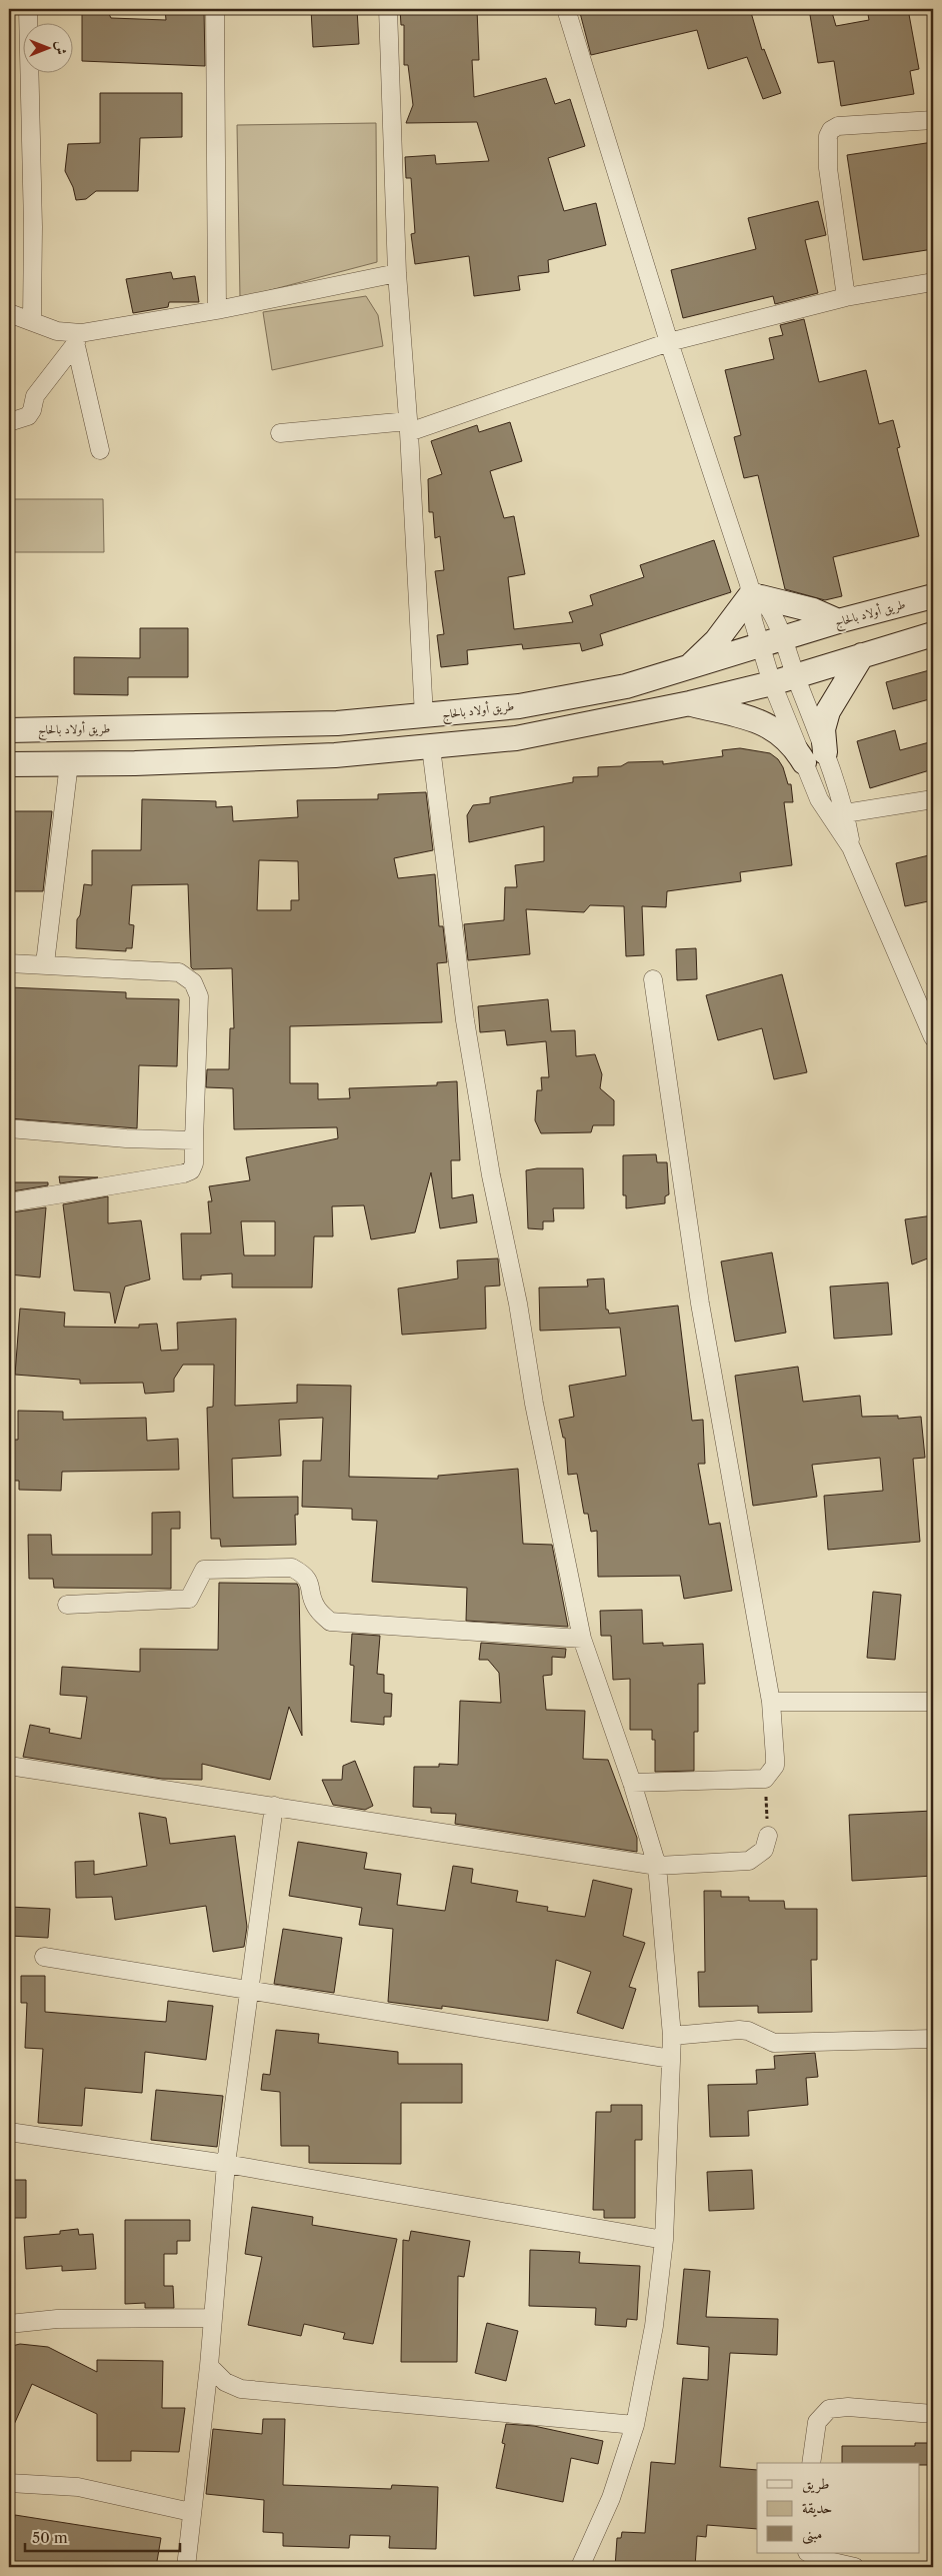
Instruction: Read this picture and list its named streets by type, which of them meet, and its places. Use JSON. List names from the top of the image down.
{
  "streets": {
    "main road": ["طريق أولاد بالحاج"]
  },
  "legend": ["طريق", "حديقة", "مبنى"],
  "scale_bar": "50 m",
  "north": "right"
}
